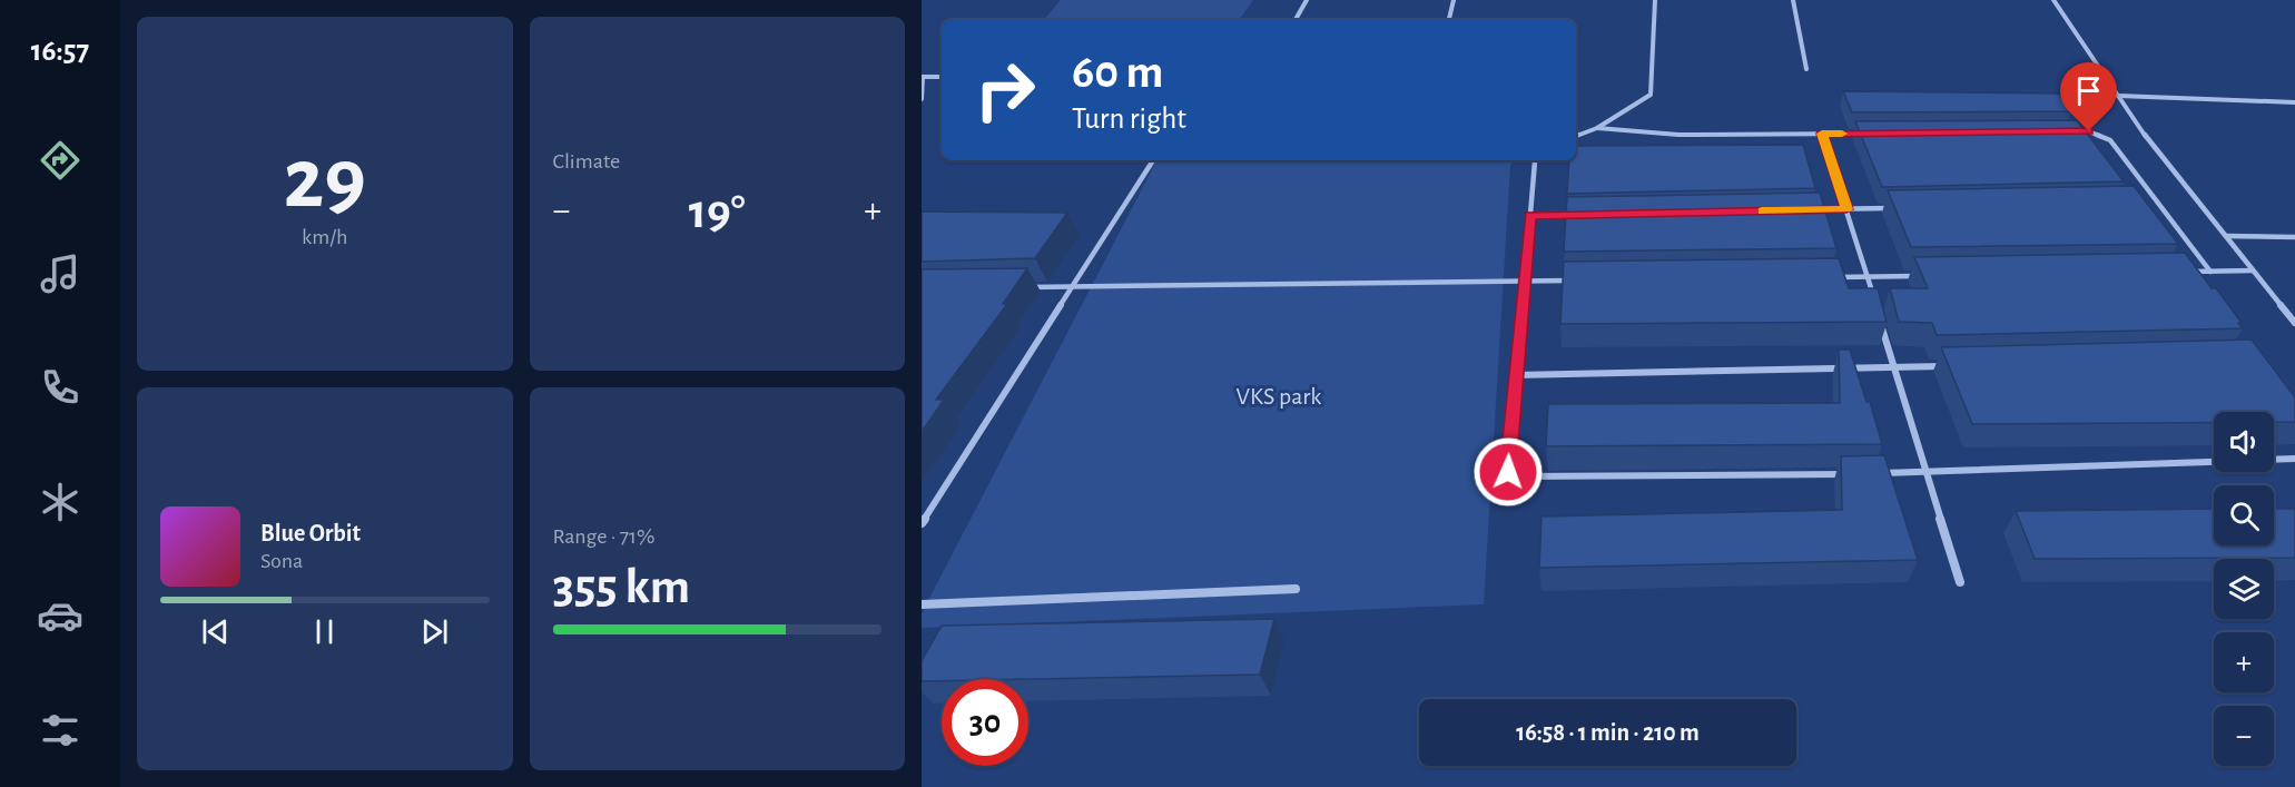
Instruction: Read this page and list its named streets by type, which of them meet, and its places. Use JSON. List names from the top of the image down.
{
  "parks": ["VKS park"],
  "page": {
    "tabs": "16:57",
    "tile": [
      ["29", "km/h"],
      "Climate",
      ["Range · 71%", "355 km"]
    ],
    "turn": ["60 m", "Turn right"],
    "heat": ["−", "19°", "+"],
    "map_buttons": ["+", "−"],
    "song": ["Blue Orbit", "Sona"],
    "limit": "30",
    "trip": "16:58 · 1 min · 210 m"
  }
}
